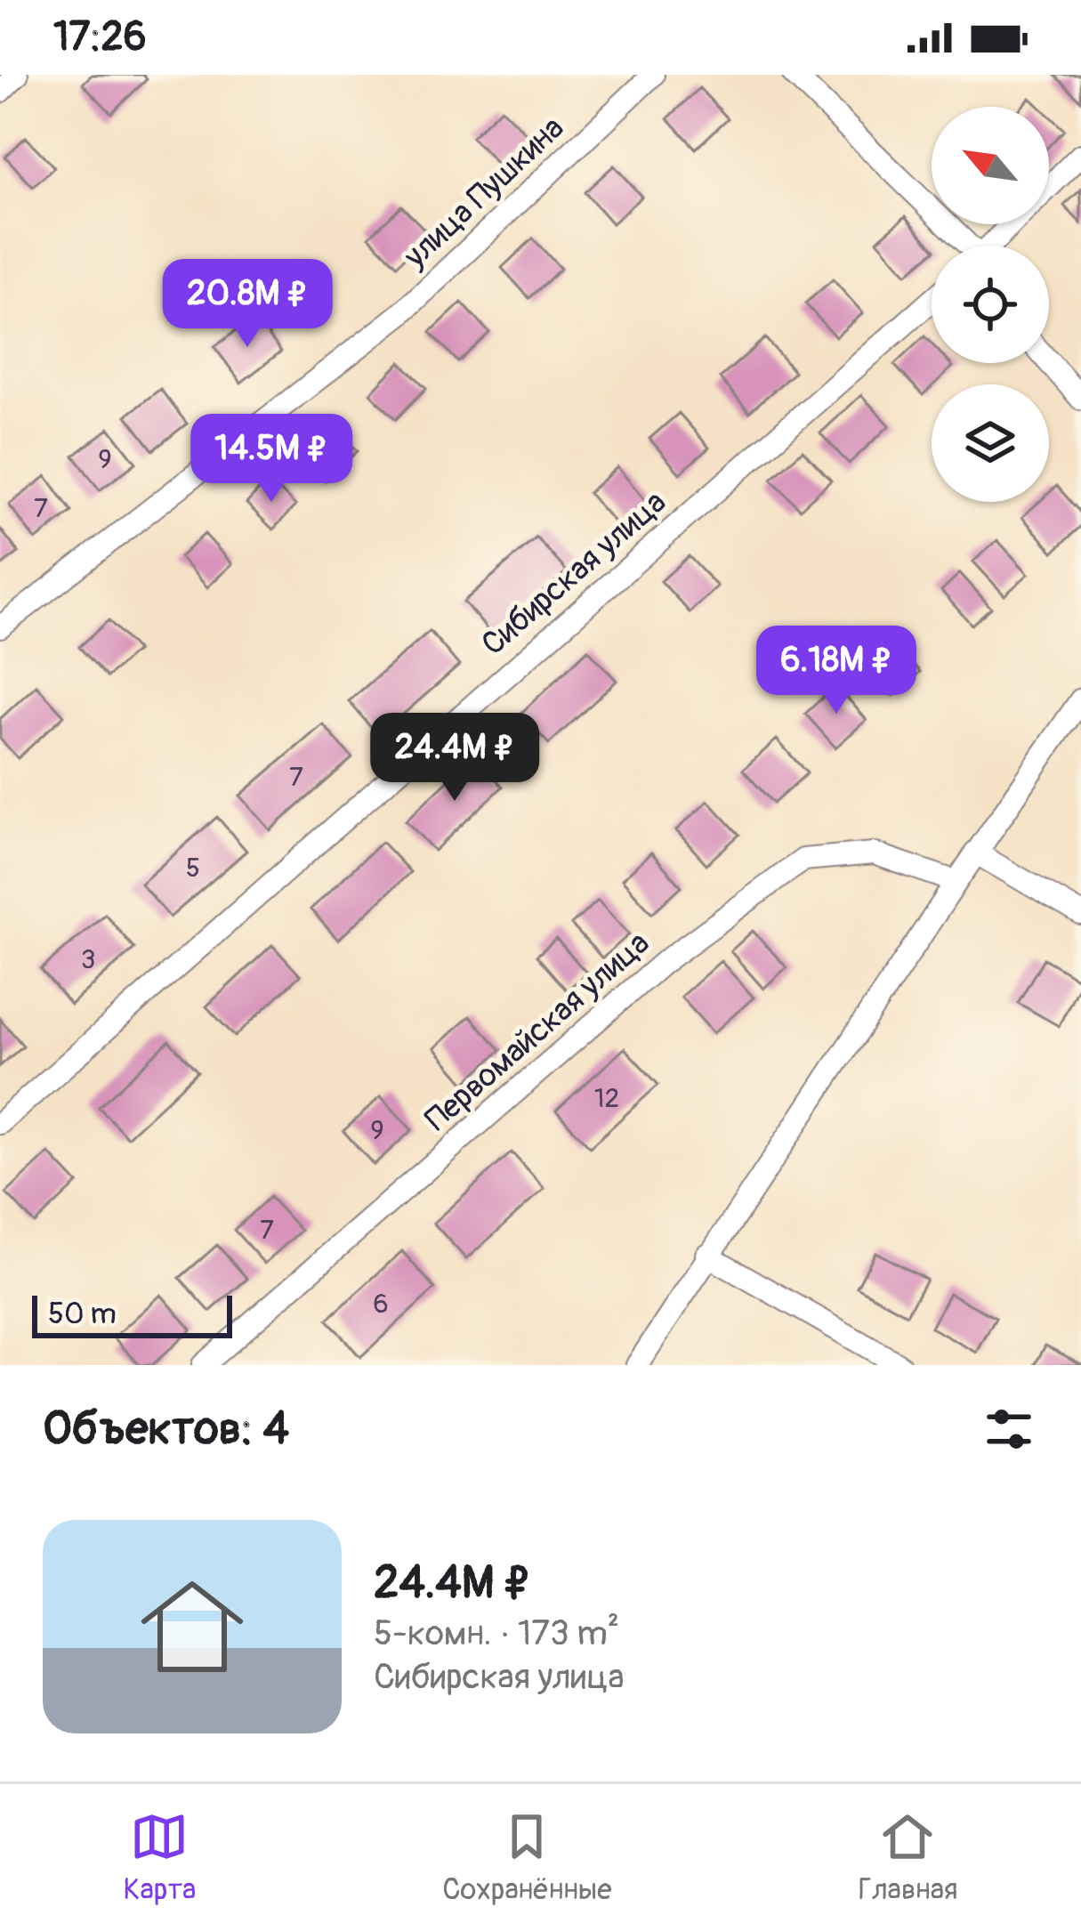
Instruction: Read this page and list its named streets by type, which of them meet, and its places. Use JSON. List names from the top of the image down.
{
  "streets": {
    "street": ["улица Пушкина", "Сибирская улица", "Первомайская улица"]
  },
  "house_numbers": [
    "9",
    "7",
    "7",
    "5",
    "3",
    "12",
    "9",
    "7",
    "6"
  ],
  "scale_bar": "50 m",
  "north": "top left",
  "page": {
    "status": "17:26",
    "price": [
      "20.8M ₽",
      "14.5M ₽",
      "6.18M ₽",
      "24.4M ₽"
    ],
    "scale": "50 m",
    "heading": "Объектов: 4",
    "list": [
      {
        "name": "24.4M ₽",
        "note": "5-комн. · 173 m² · Сибирская улица"
      }
    ],
    "tabs": ["Карта", "Сохранённые", "Главная"]
  }
}
